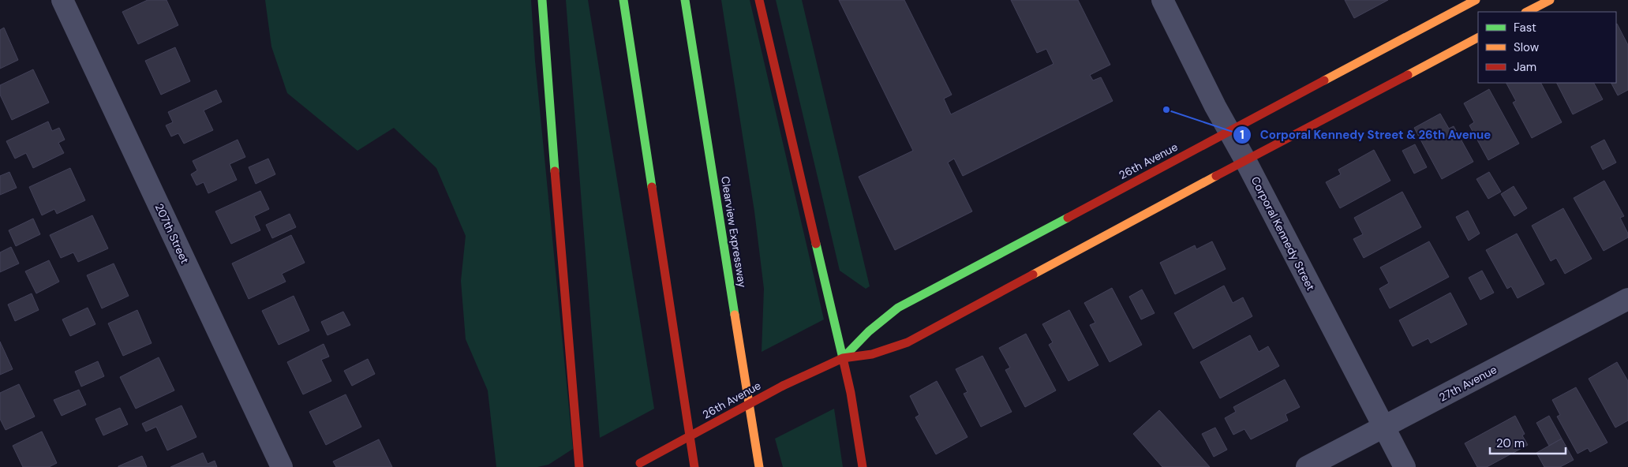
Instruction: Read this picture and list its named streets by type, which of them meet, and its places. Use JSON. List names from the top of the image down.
{
  "streets": {
    "main road": ["26th Avenue", "Clearview Expressway"],
    "street": ["207th Street", "Corporal Kennedy Street", "27th Avenue"]
  },
  "crossings": [
    ["26th Avenue", "Corporal Kennedy Street"],
    ["Corporal Kennedy Street", "27th Avenue"]
  ],
  "places": ["Corporal Kennedy Street & 26th Avenue"],
  "legend": ["Fast", "Slow", "Jam"],
  "scale_bar": "20 m"
}
